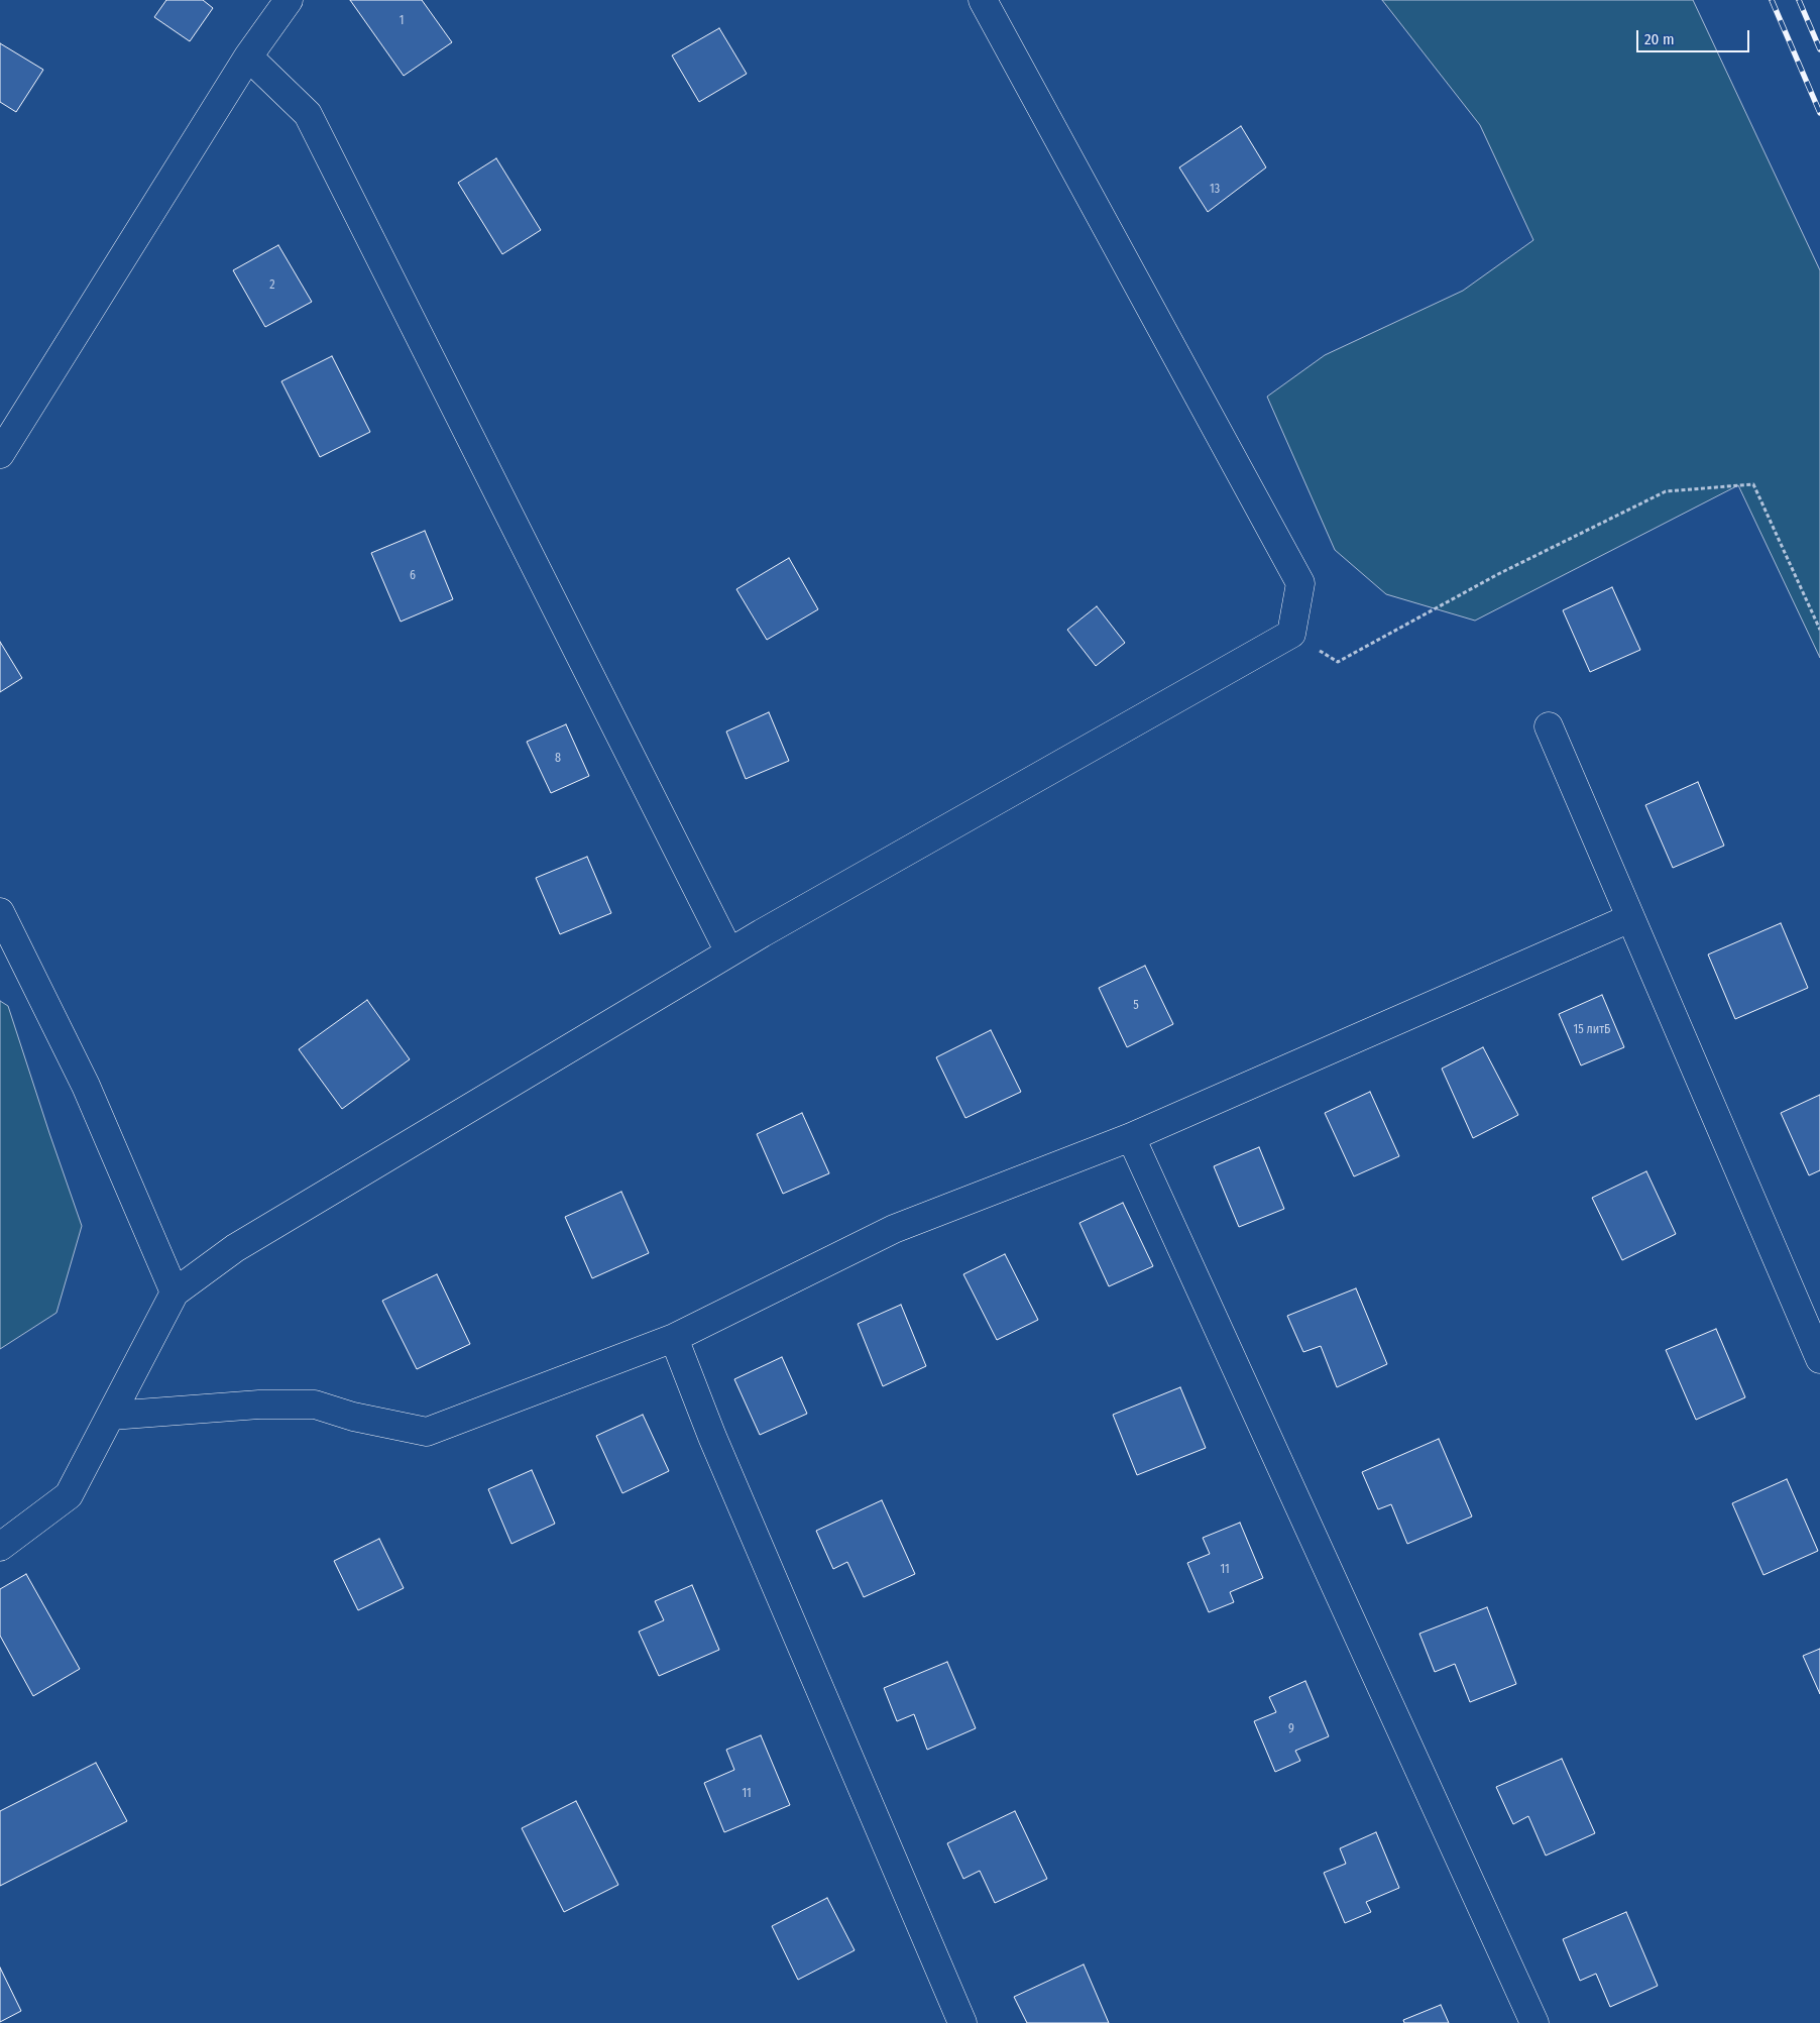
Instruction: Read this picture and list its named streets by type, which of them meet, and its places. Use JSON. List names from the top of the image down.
{
  "house_numbers": [
    "1",
    "13",
    "2",
    "6",
    "8",
    "5",
    "15 литБ",
    "11",
    "9",
    "11"
  ],
  "scale_bar": "20 m"
}
